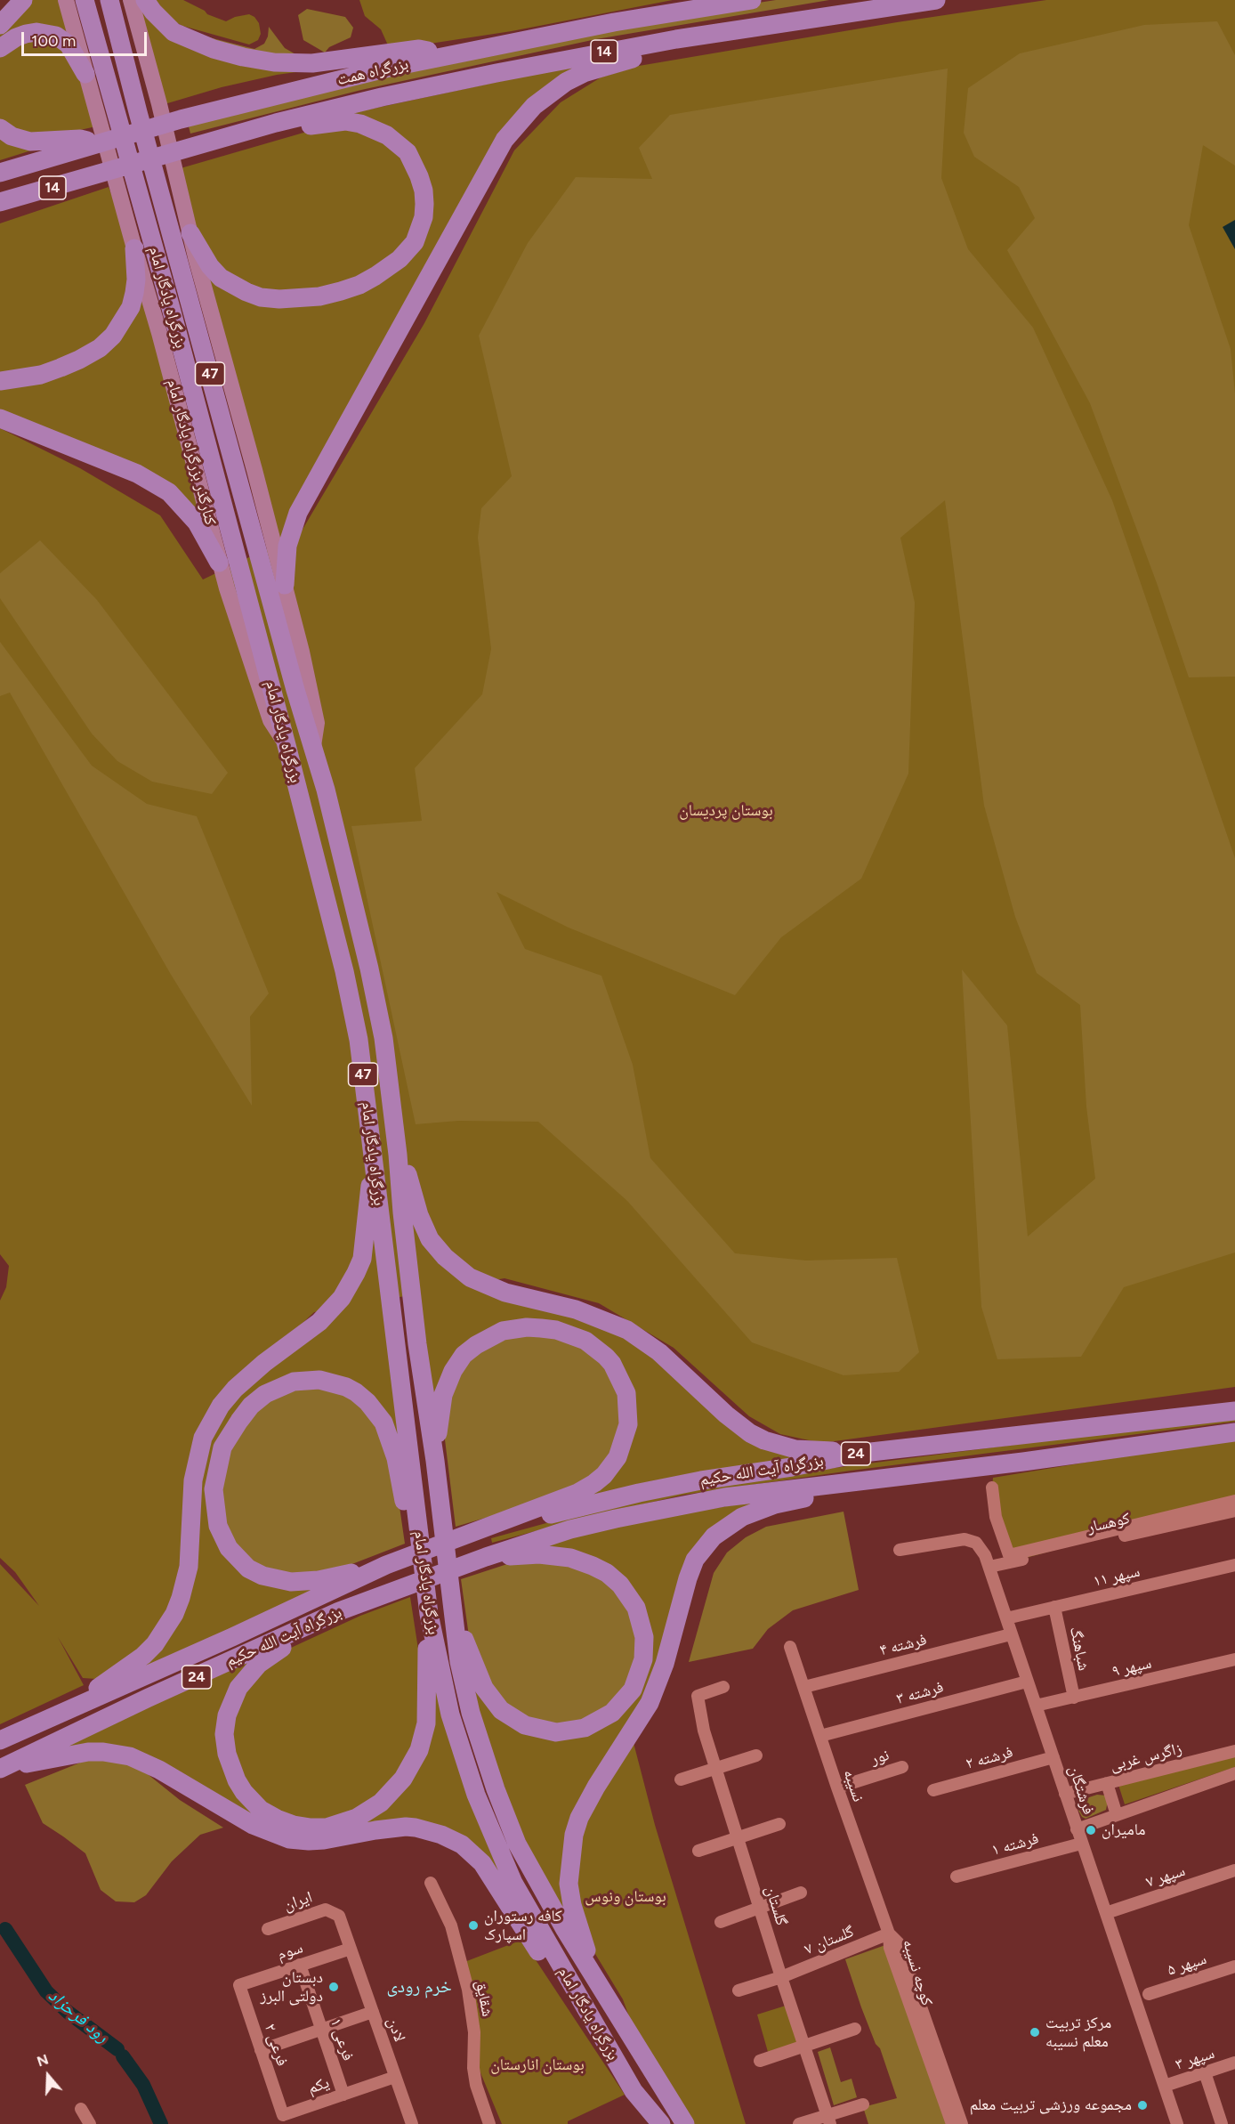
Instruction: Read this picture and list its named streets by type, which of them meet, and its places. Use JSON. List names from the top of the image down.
{
  "streets": {
    "highway": [
      "14",
      "بزرگراه همت",
      "بزرگراه یادگار امام",
      "47",
      "24",
      "بزرگراه آیت الله حکیم"
    ],
    "main road": ["کنارگذر بزرگراه یادگار امام"],
    "street": [
      "کوهسار",
      "سپهر ۱۱",
      "فرشته ۴",
      "شباهنگ",
      "سپهر ۹",
      "فرشته ۳",
      "نور",
      "زاگرس غربی",
      "فرشته ۲",
      "نسیبه",
      "فرشتگان",
      "فرشته ۱",
      "سپهر ۷",
      "ایران",
      "گلستان",
      "گلستان ۷",
      "سوم",
      "سپهر ۵",
      "کوچه نسیبه",
      "شقایق",
      "لادن",
      "فرعی ۱",
      "فرعی ۲",
      "سپهر ۳",
      "یکم"
    ]
  },
  "crossings": [
    ["14", "بزرگراه همت"],
    ["بزرگراه یادگار امام", "کنارگذر بزرگراه یادگار امام"],
    ["24", "بزرگراه آیت الله حکیم"],
    ["کوهسار", "فرشتگان"],
    ["سپهر ۱۱", "شباهنگ"],
    ["سپهر ۱۱", "فرشتگان"],
    ["فرشته ۴", "نسیبه"],
    ["فرشته ۴", "فرشتگان"],
    ["شباهنگ", "سپهر ۹"],
    ["سپهر ۹", "فرشتگان"],
    ["فرشته ۳", "نسیبه"],
    ["فرشته ۳", "فرشتگان"],
    ["نور", "نسیبه"],
    ["زاگرس غربی", "فرشتگان"],
    ["فرشته ۲", "فرشتگان"],
    ["نسیبه", "گلستان ۷"],
    ["نسیبه", "کوچه نسیبه"],
    ["فرشتگان", "فرشته ۱"],
    ["فرشتگان", "سپهر ۷"],
    ["فرشتگان", "سپهر ۳"],
    ["ایران", "لادن"],
    ["گلستان", "گلستان ۷"],
    ["گلستان ۷", "کوچه نسیبه"],
    ["سوم", "لادن"],
    ["سوم", "فرعی ۱"],
    ["سوم", "فرعی ۲"],
    ["لادن", "یکم"],
    ["فرعی ۱", "یکم"],
    ["فرعی ۲", "یکم"]
  ],
  "districts": ["خرم رودی"],
  "water": ["رود فرحزاد"],
  "parks": ["بوستان پردیسان", "بوستان ونوس", "بوستان انارستان"],
  "places": [
    "مامیران",
    "کافه رستوران اسپارک",
    "دبستان دولتی البرز",
    "مرکز تربیت معلم نسیبه",
    "مجموعه ورزشی تربیت معلم"
  ],
  "scale_bar": "100 m",
  "north": "top"
}
